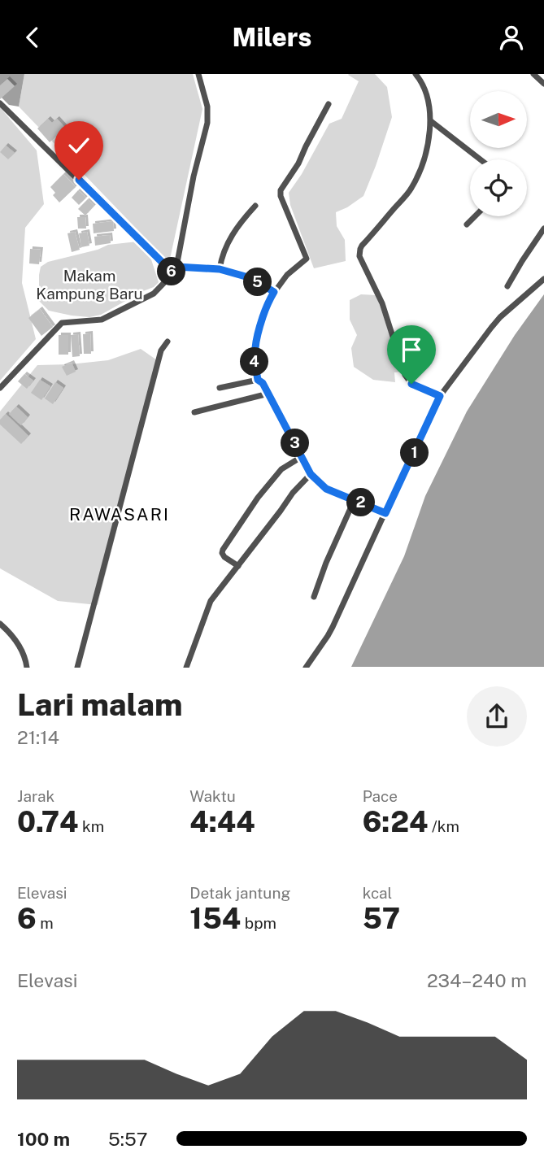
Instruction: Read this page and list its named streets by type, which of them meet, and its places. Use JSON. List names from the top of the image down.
{
  "districts": ["RAWASARI"],
  "parks": ["Makam Kampung Baru"],
  "north": "right",
  "page": {
    "header": "Milers",
    "pins": [
      "6",
      "5",
      "4",
      "3",
      "1",
      "2"
    ],
    "heading": ["Lari malam", "21:14"],
    "stats": [
      ["Jarak", "0.74 km"],
      ["Waktu", "4:44"],
      ["Pace", "6:24 /km"],
      ["Elevasi", "6 m"],
      ["Detak jantung", "154 bpm"],
      ["kcal", "57"]
    ],
    "chart": ["Elevasi", "234–240 m"],
    "list": [
      {
        "name": "100 m",
        "note": "5:57"
      }
    ]
  }
}
